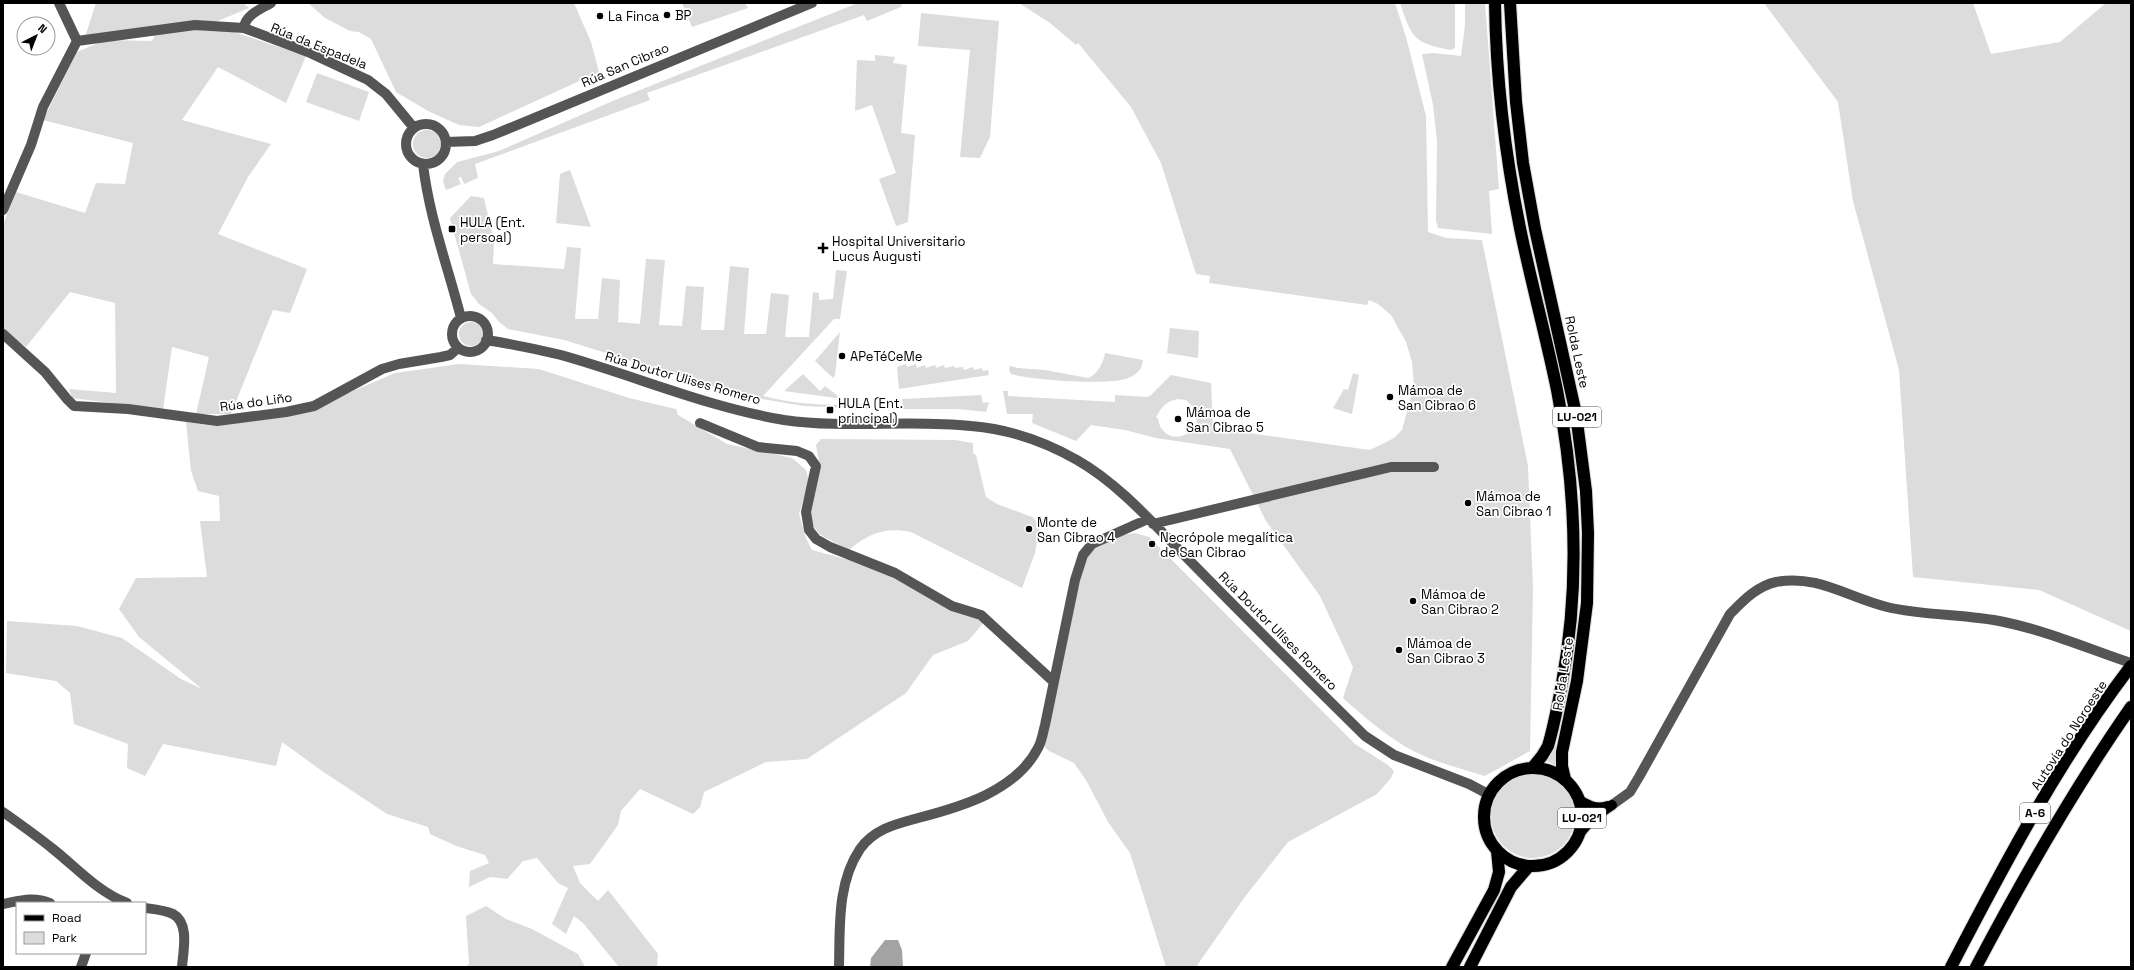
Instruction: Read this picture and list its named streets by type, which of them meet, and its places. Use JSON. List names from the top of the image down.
{
  "streets": {
    "highway": [
      "Rolda Leste",
      "LU-021",
      "Autovía do Noroeste",
      "A-6"
    ],
    "street": [
      "Rúa da Espadela",
      "Rúa San Cibrao",
      "Rúa Doutor Ulises Romero",
      "Rúa do Liño"
    ]
  },
  "crossings": [
    ["Rúa da Espadela", "Rúa San Cibrao"],
    ["Rolda Leste", "Rúa Doutor Ulises Romero"],
    ["Rúa Doutor Ulises Romero", "Rúa do Liño"]
  ],
  "places": {
    "other": [
      "BP",
      "La Finca",
      "APeTéCeMe",
      "Mámoa de San Cibrao 6",
      "Mámoa de San Cibrao 5",
      "Mámoa de San Cibrao 1",
      "Monte de San Cibrao 4",
      "Necrópole megalítica de San Cibrao",
      "Mámoa de San Cibrao 2",
      "Mámoa de San Cibrao 3"
    ],
    "transit": ["HULA (Ent. persoal)", "HULA (Ent. principal)"],
    "health": ["Hospital Universitario Lucus Augusti"]
  },
  "legend": ["Road", "Park"],
  "north": "top right"
}
